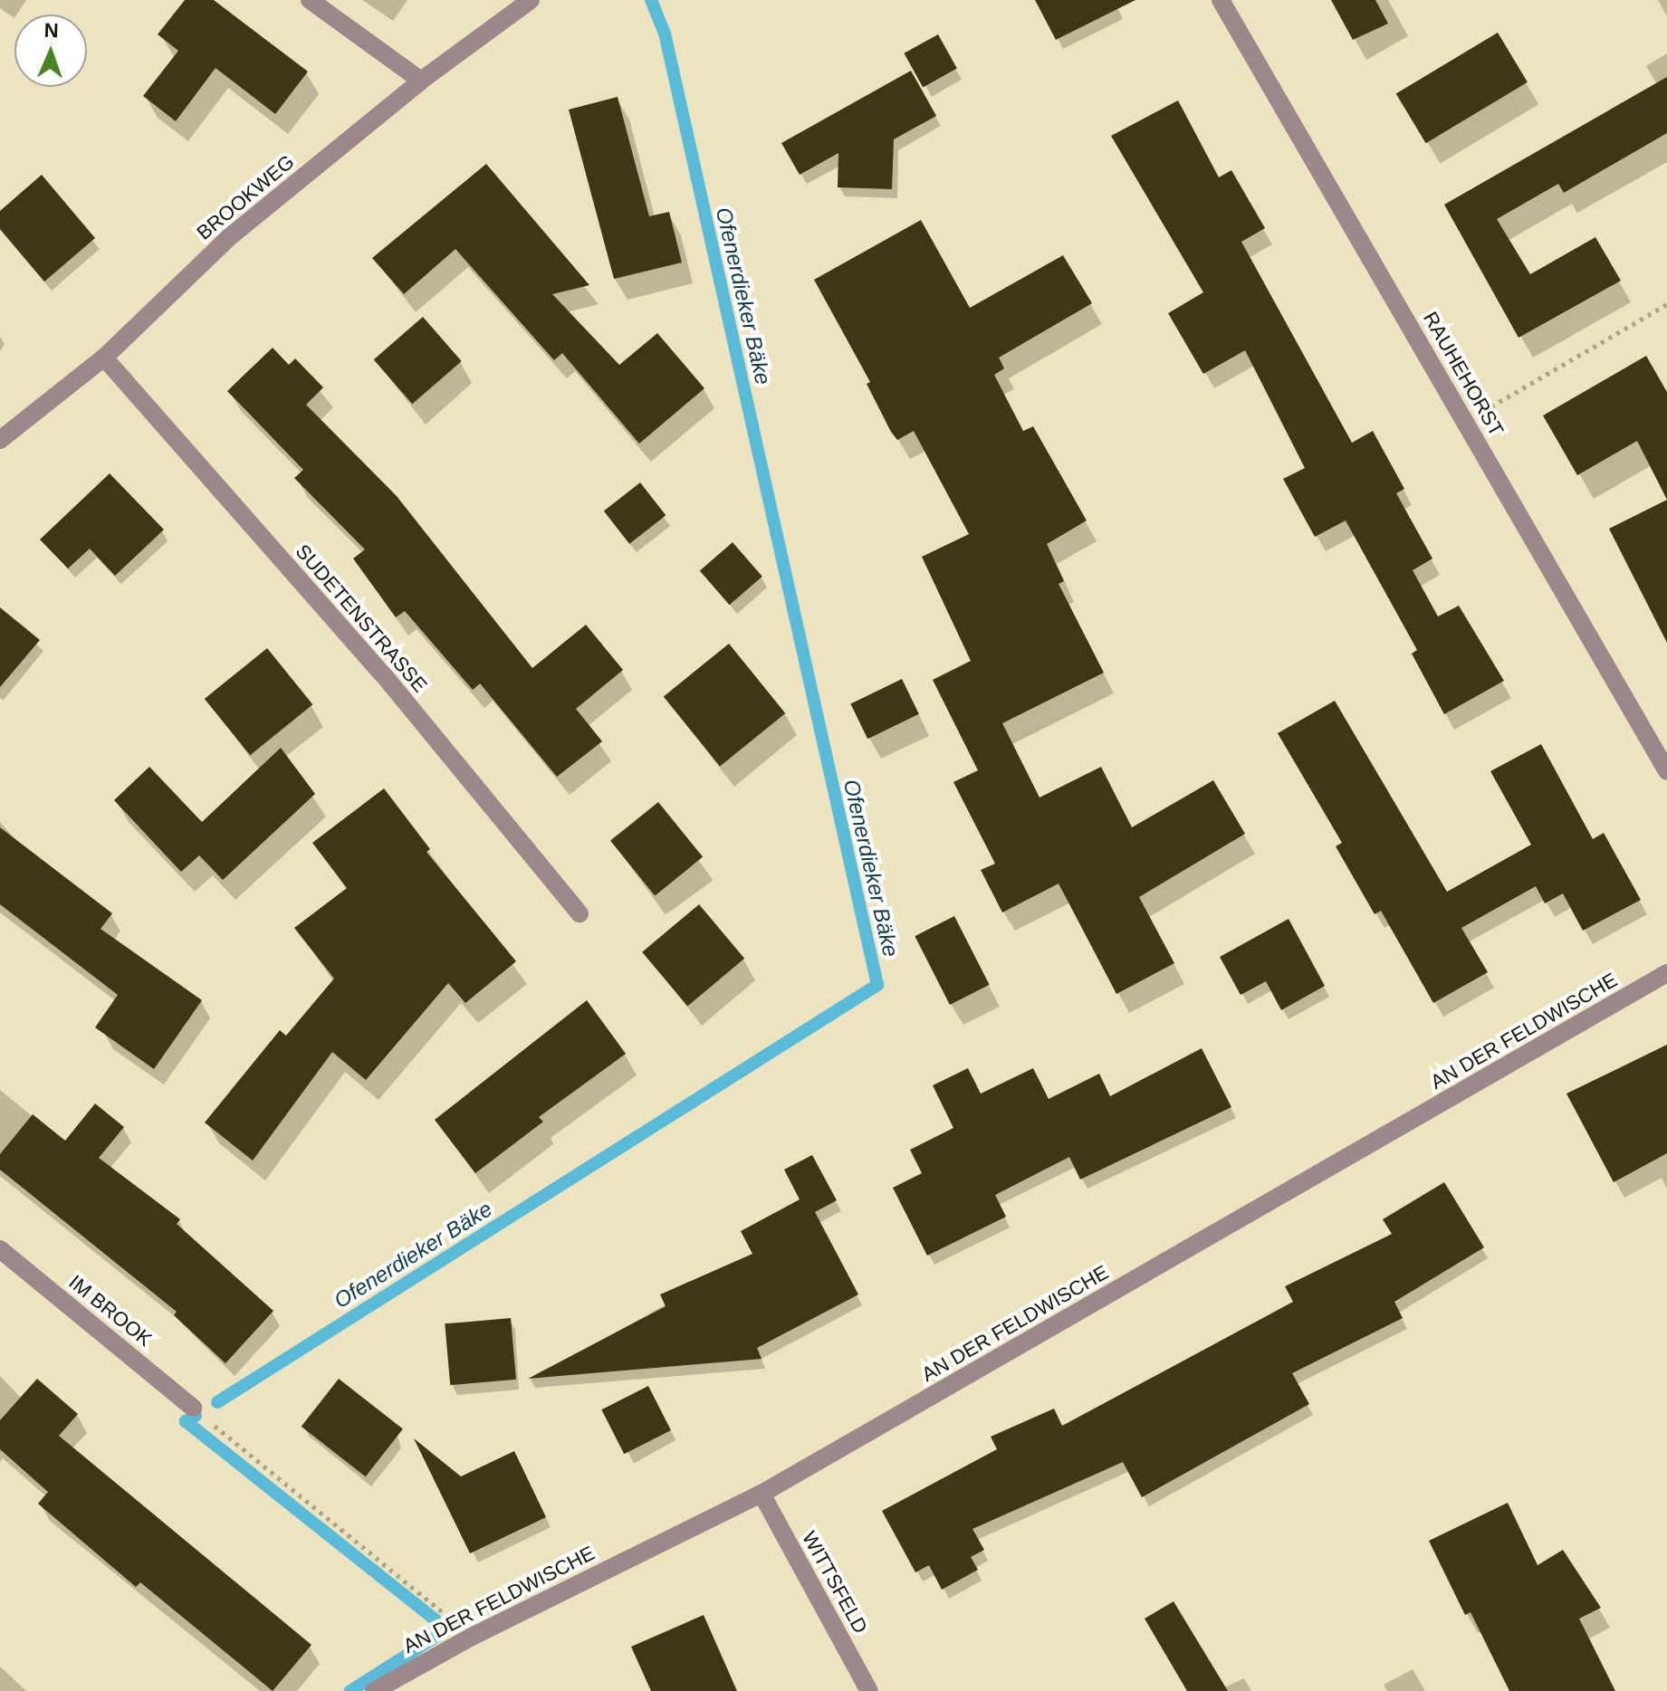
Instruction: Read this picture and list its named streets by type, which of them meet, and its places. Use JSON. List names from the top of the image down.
{
  "streets": {
    "street": [
      "BROOKWEG",
      "RAUHEHORST",
      "SUDETENSTRASSE",
      "AN DER FELDWISCHE",
      "IM BROOK",
      "WITTSFELD"
    ]
  },
  "crossings": [
    ["BROOKWEG", "SUDETENSTRASSE"],
    ["AN DER FELDWISCHE", "WITTSFELD"]
  ],
  "water": ["Ofenerdieker Bäke"],
  "north": "top"
}
